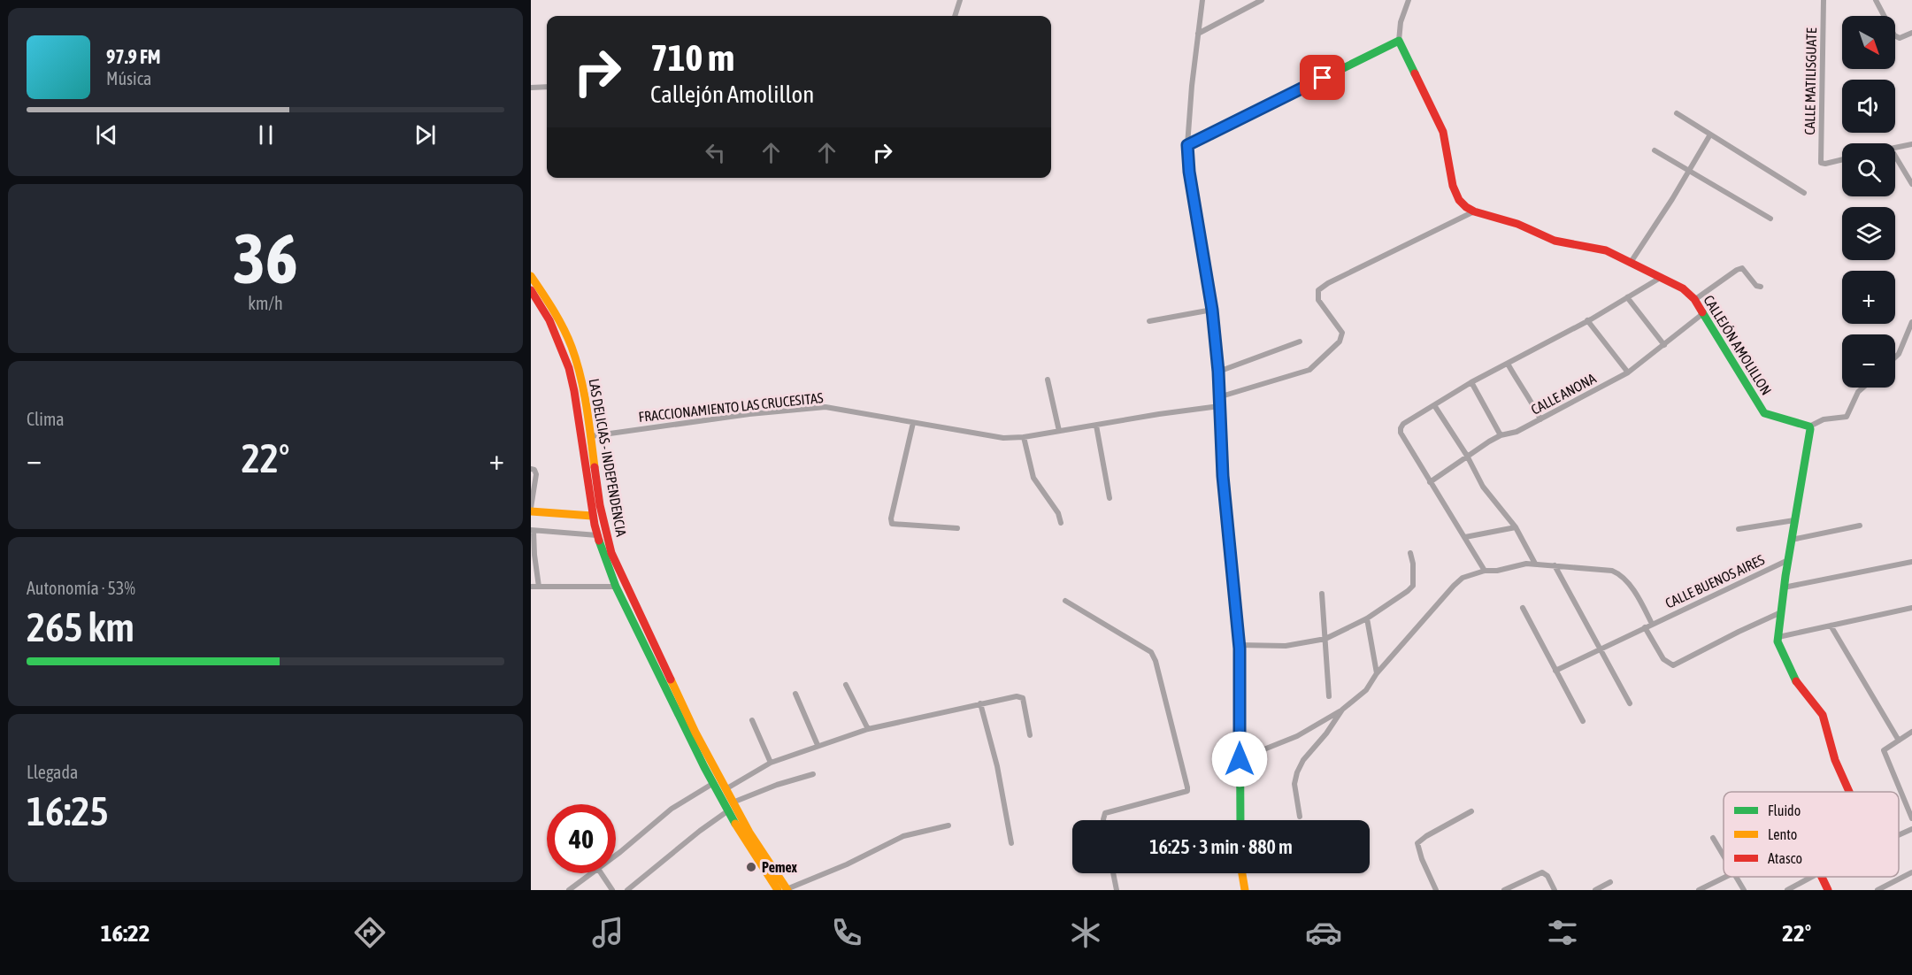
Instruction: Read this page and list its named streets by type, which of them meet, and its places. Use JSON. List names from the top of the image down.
{
  "streets": {
    "street": [
      "CALLE MATILISGUATE",
      "CALLEJÓN AMOLILLON",
      "CALLE ANONA",
      "FRACCIONAMIENTO LAS CRUCESITAS",
      "LAS DELICIAS - INDEPENDENCIA",
      "CALLE BUENOS AIRES"
    ]
  },
  "crossings": [
    ["CALLEJÓN AMOLILLON", "CALLE ANONA"],
    ["FRACCIONAMIENTO LAS CRUCESITAS", "LAS DELICIAS - INDEPENDENCIA"]
  ],
  "places": ["Pemex"],
  "legend": ["Fluido", "Lento", "Atasco"],
  "north": "bottom right",
  "page": {
    "map_buttons": ["+", "−"],
    "turn": ["710 m", "Callejón Amolillon"],
    "song": ["97.9 FM", "Música"],
    "tile": [
      ["36", "km/h"],
      "Clima",
      ["Autonomía · 53%", "265 km"],
      ["Llegada", "16:25"]
    ],
    "heat": ["−", "22°", "+"],
    "limit": "40",
    "trip": "16:25 · 3 min · 880 m",
    "tabs": ["16:22", "22°"]
  }
}
